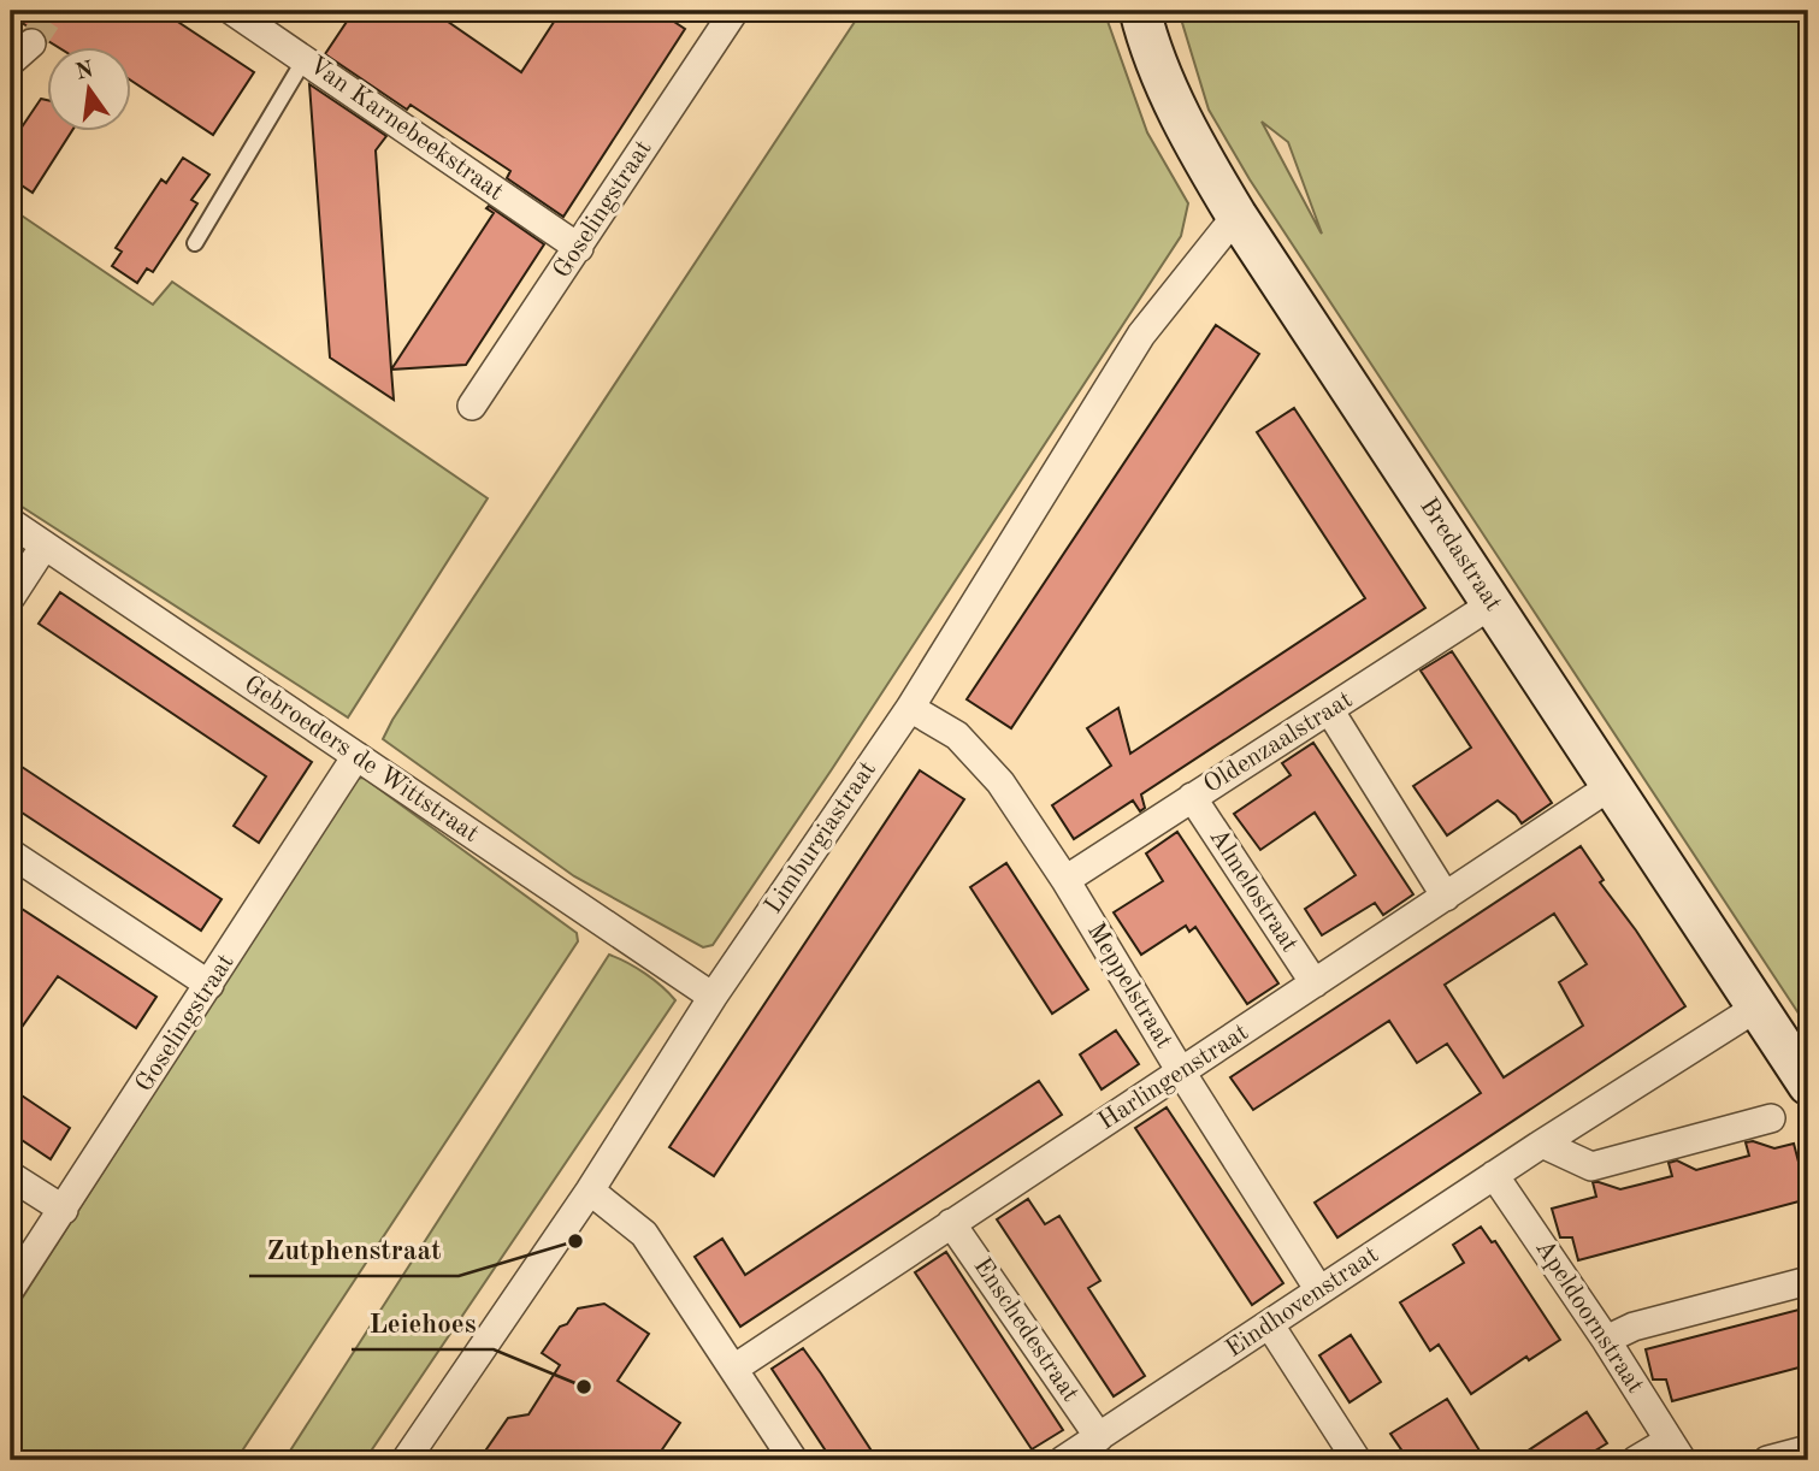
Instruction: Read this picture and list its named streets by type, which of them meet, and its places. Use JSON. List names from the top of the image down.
{
  "streets": {
    "street": [
      "Van Karnebeekstraat",
      "Goselingstraat",
      "Bredastraat",
      "Oldenzaalstraat",
      "Gebroeders de Wittstraat",
      "Limburgiastraat",
      "Almelostraat",
      "Meppelstraat",
      "Harlingenstraat",
      "Eindhovenstraat",
      "Apeldoornstraat",
      "Enschedestraat"
    ]
  },
  "crossings": [
    ["Van Karnebeekstraat", "Goselingstraat"],
    ["Goselingstraat", "Gebroeders de Wittstraat"],
    ["Bredastraat", "Oldenzaalstraat"],
    ["Bredastraat", "Limburgiastraat"],
    ["Bredastraat", "Harlingenstraat"],
    ["Bredastraat", "Eindhovenstraat"],
    ["Oldenzaalstraat", "Almelostraat"],
    ["Oldenzaalstraat", "Meppelstraat"],
    ["Gebroeders de Wittstraat", "Limburgiastraat"],
    ["Limburgiastraat", "Meppelstraat"],
    ["Almelostraat", "Harlingenstraat"],
    ["Meppelstraat", "Harlingenstraat"],
    ["Meppelstraat", "Eindhovenstraat"],
    ["Harlingenstraat", "Enschedestraat"],
    ["Eindhovenstraat", "Apeldoornstraat"],
    ["Eindhovenstraat", "Enschedestraat"]
  ],
  "places": ["Zutphenstraat", "Leiehoes"],
  "north": "top"
}
